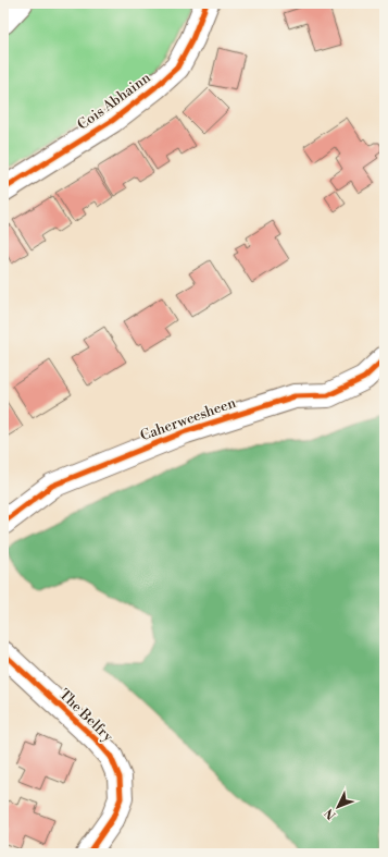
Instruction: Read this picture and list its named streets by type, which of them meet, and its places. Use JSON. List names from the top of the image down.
{
  "streets": {
    "street": ["Cois Abhainn", "Caherweesheen", "The Belfry"]
  },
  "north": "bottom left"
}
